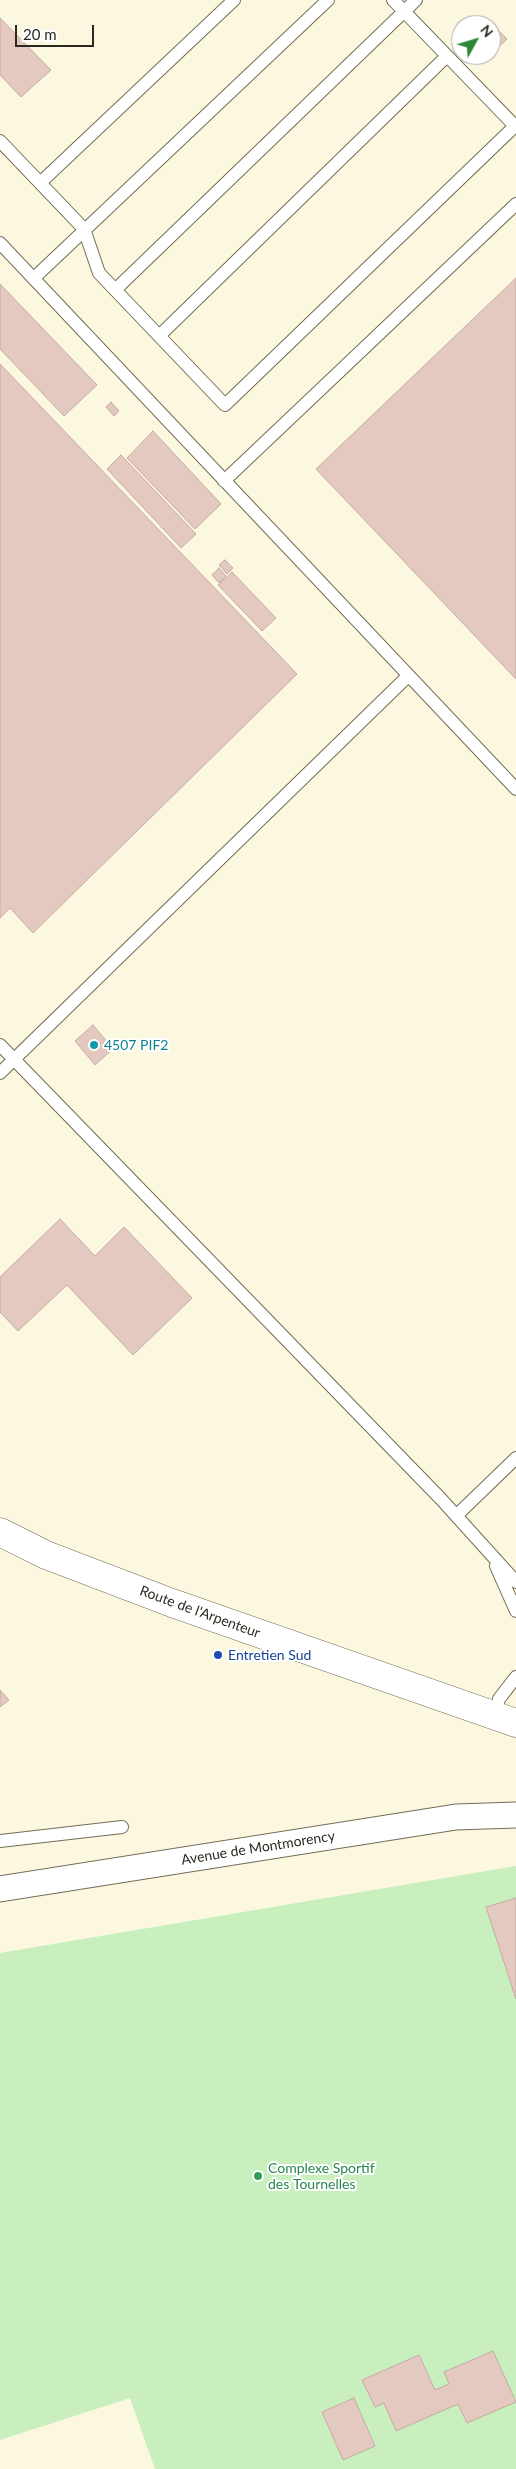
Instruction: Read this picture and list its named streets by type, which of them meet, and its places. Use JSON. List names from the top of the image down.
{
  "streets": {
    "main road": ["Route de l'Arpenteur"],
    "street": ["Avenue de Montmorency"]
  },
  "places": ["4507 PIF2", "Entretien Sud", "Complexe Sportif des Tournelles"],
  "scale_bar": "20 m",
  "north": "top right"
}
